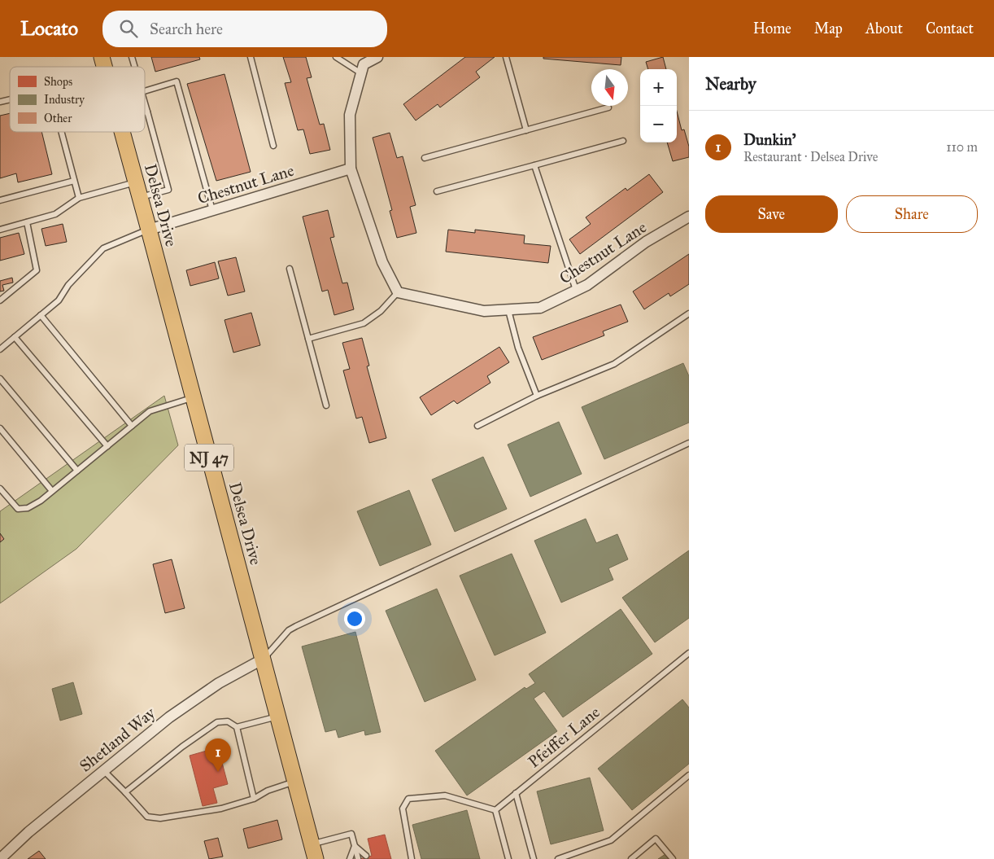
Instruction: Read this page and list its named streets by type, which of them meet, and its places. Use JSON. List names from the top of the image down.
{
  "streets": {
    "main road": ["Delsea Drive", "NJ 47"],
    "street": ["Chestnut Lane", "Shetland Way"],
    "lane": ["Pfeiffer Lane"]
  },
  "crossings": [
    ["Chestnut Lane", "Delsea Drive"],
    ["Delsea Drive", "Shetland Way"]
  ],
  "legend": ["Shops", "Industry", "Other"],
  "north": "bottom",
  "page": {
    "header": "Locato",
    "search": "Search here",
    "nav": [
      "Home",
      "Map",
      "About",
      "Contact"
    ],
    "heading": "Nearby",
    "map_buttons": ["+", "−"],
    "list": [
      {
        "mark": "1",
        "name": "Dunkin'",
        "note": "Restaurant · Delsea Drive",
        "value": "110 m"
      }
    ],
    "buttons": ["Save", "Share"],
    "pins": "1"
  }
}
